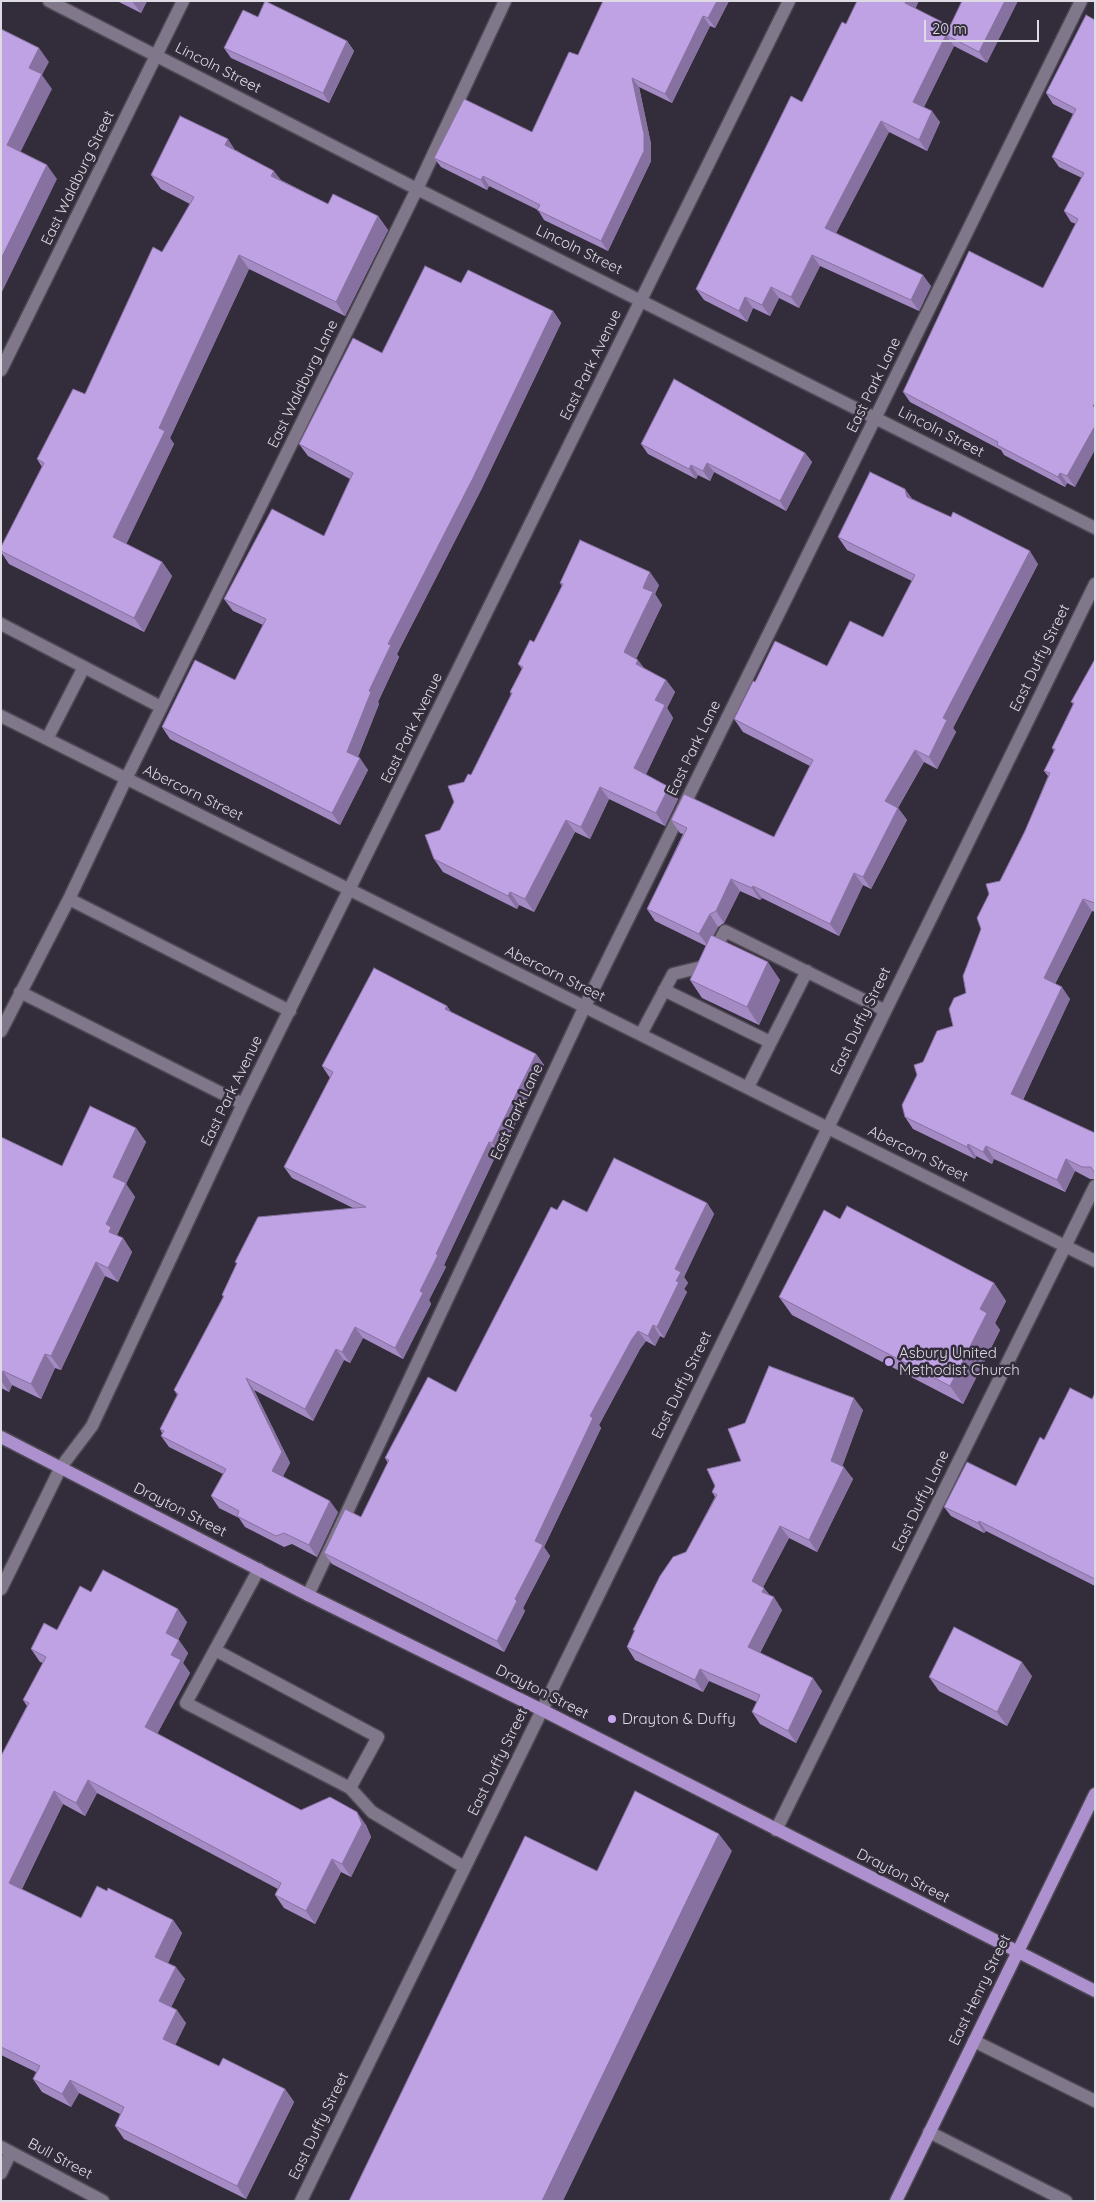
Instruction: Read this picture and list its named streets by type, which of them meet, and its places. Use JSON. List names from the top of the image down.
{
  "streets": {
    "main road": ["Drayton Street", "East Henry Street"],
    "street": [
      "Lincoln Street",
      "East Waldburg Street",
      "East Park Avenue",
      "East Waldburg Lane",
      "East Park Lane",
      "East Duffy Street",
      "Abercorn Street",
      "East Duffy Lane",
      "Bull Street"
    ]
  },
  "crossings": [
    ["Lincoln Street", "East Waldburg Street"],
    ["Lincoln Street", "East Park Avenue"],
    ["Lincoln Street", "East Waldburg Lane"],
    ["Lincoln Street", "East Park Lane"],
    ["East Park Avenue", "Abercorn Street"],
    ["East Park Avenue", "Drayton Street"],
    ["East Waldburg Lane", "Abercorn Street"],
    ["East Park Lane", "Abercorn Street"],
    ["East Park Lane", "Drayton Street"],
    ["East Duffy Street", "Abercorn Street"],
    ["East Duffy Street", "Drayton Street"],
    ["Abercorn Street", "East Duffy Lane"],
    ["East Duffy Lane", "Drayton Street"],
    ["Drayton Street", "East Henry Street"]
  ],
  "places": ["Asbury United Methodist Church", "Drayton & Duffy"],
  "scale_bar": "20 m"
}
